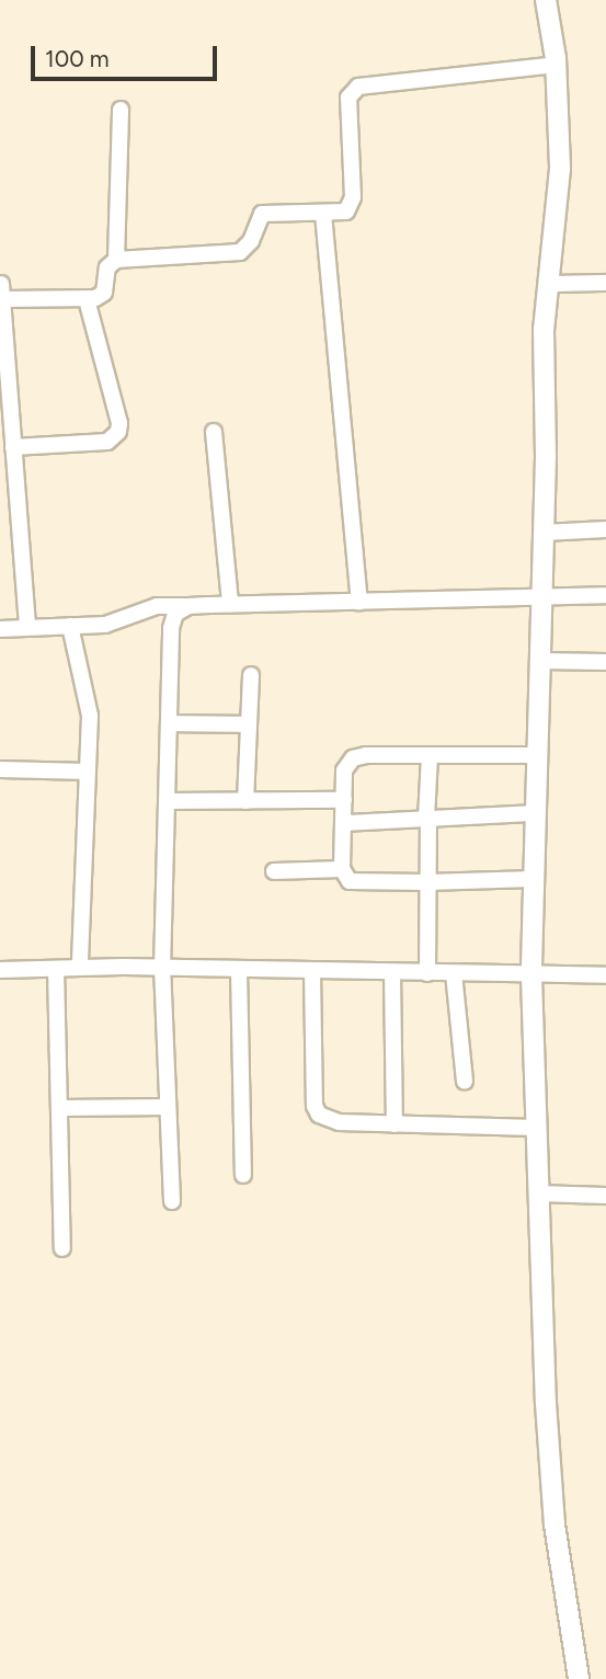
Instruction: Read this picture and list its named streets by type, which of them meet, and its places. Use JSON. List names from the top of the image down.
{
  "scale_bar": "100 m"
}
